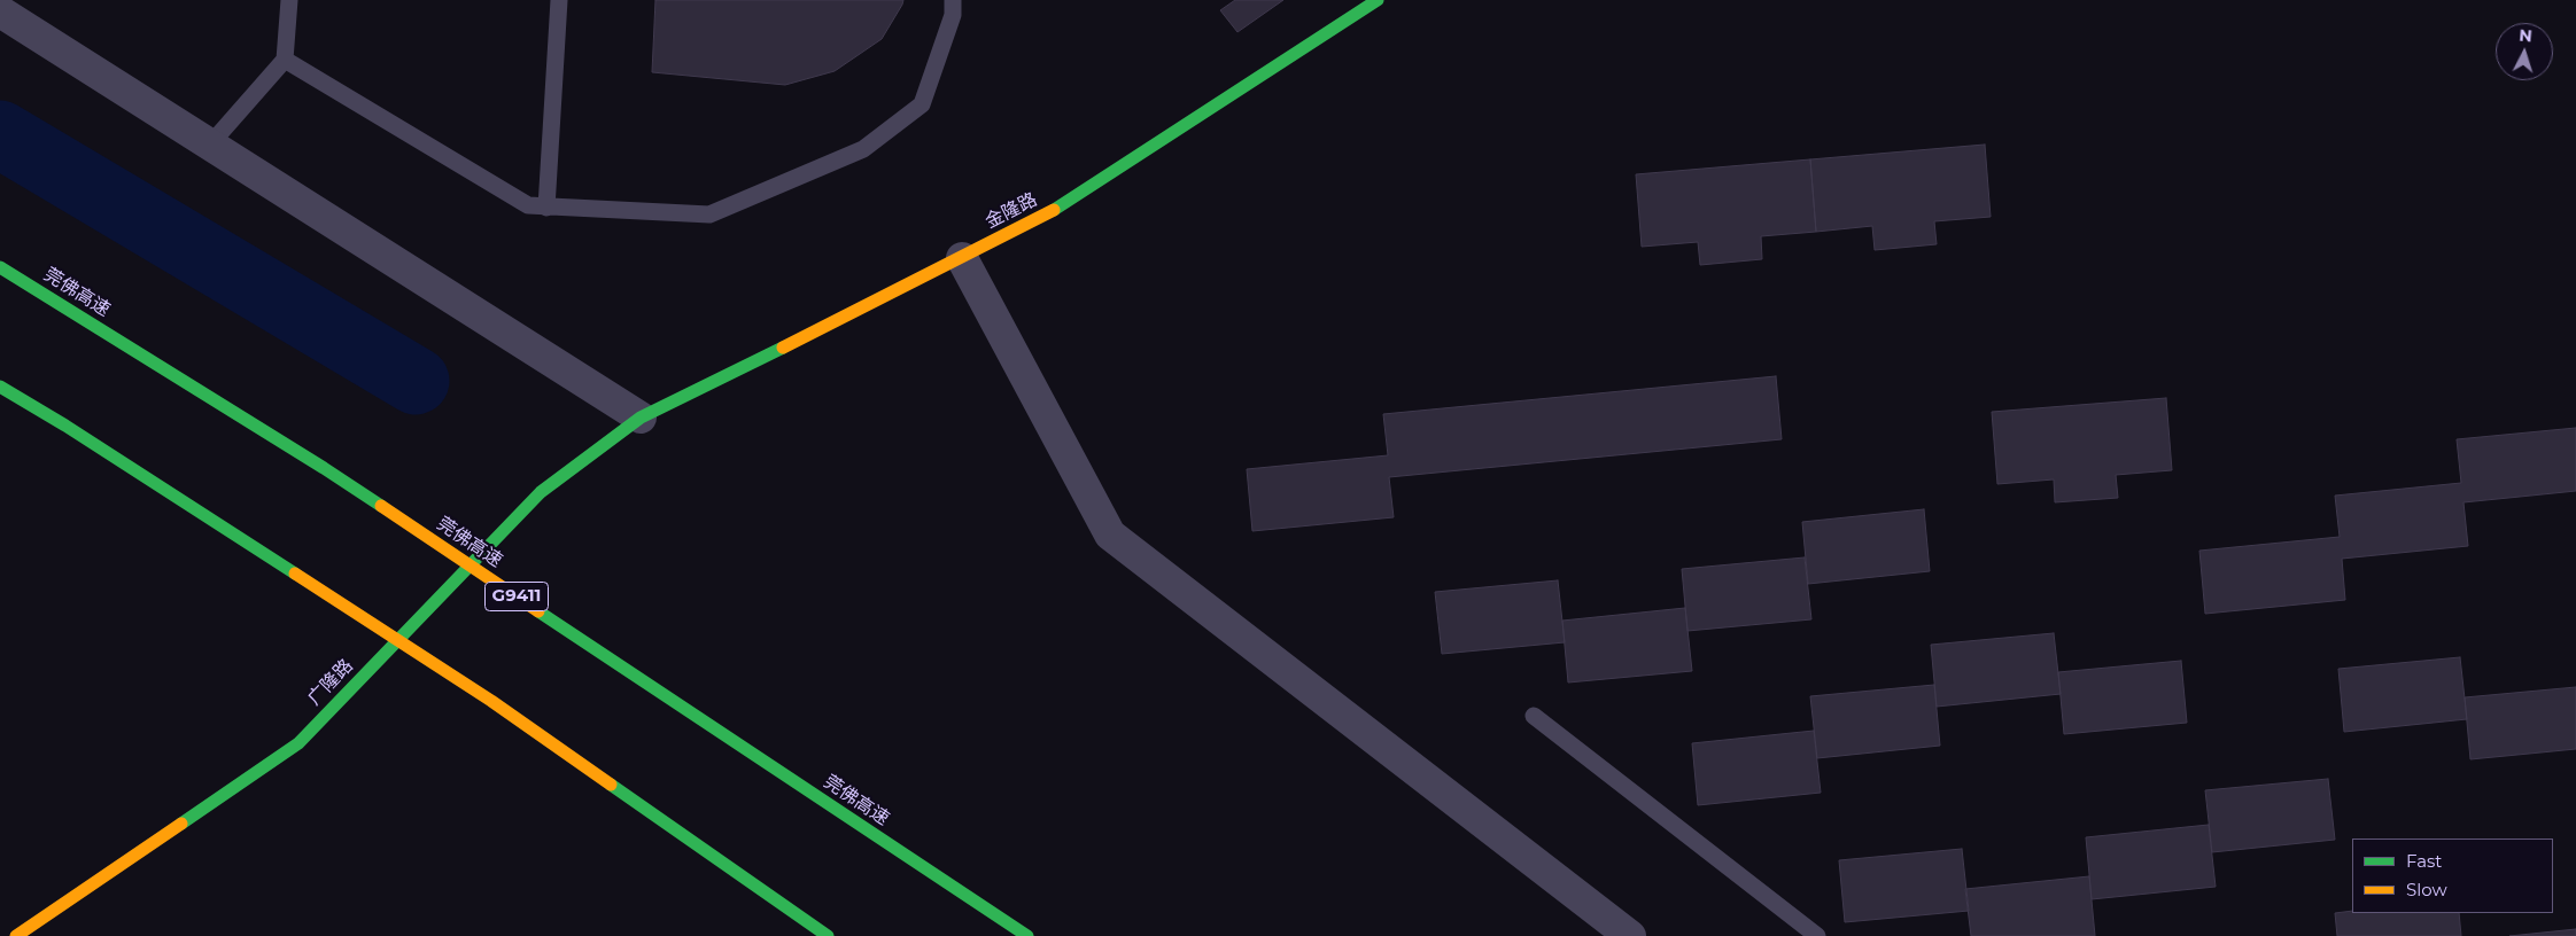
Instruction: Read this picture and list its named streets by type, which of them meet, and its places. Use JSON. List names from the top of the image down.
{
  "streets": {
    "main road": [
      "金隆路",
      "莞佛高速",
      "G9411",
      "广隆路"
    ]
  },
  "crossings": [
    ["金隆路", "广隆路"]
  ],
  "legend": ["Fast", "Slow"],
  "north": "top"
}
